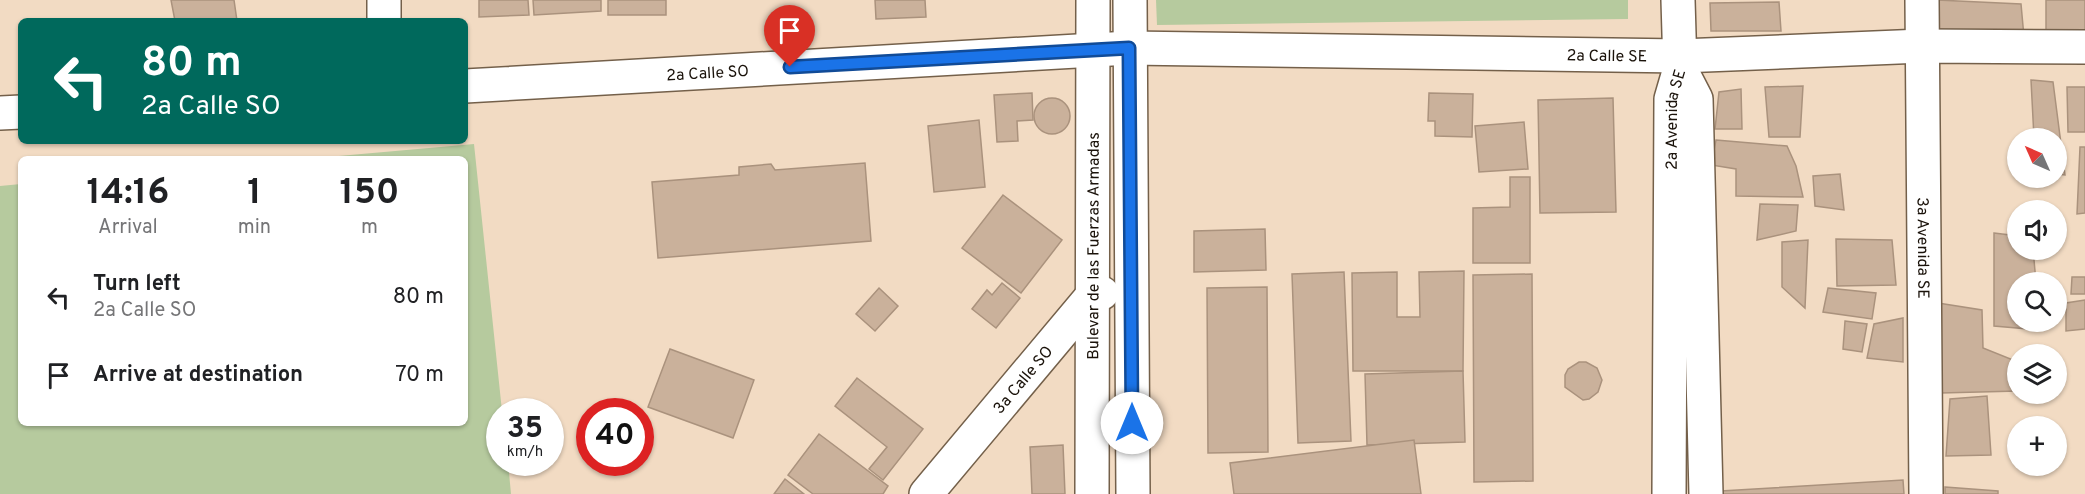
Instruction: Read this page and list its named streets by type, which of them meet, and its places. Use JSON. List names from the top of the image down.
{
  "streets": {
    "street": [
      "2a Calle SE",
      "2a Calle SO",
      "2a Avenida SE",
      "Bulevar de las Fuerzas Armadas",
      "3a Avenida SE",
      "3a Calle SO"
    ]
  },
  "crossings": [
    ["2a Calle SE", "2a Calle SO"],
    ["2a Calle SE", "2a Avenida SE"],
    ["2a Calle SE", "3a Avenida SE"],
    ["2a Calle SO", "Bulevar de las Fuerzas Armadas"],
    ["Bulevar de las Fuerzas Armadas", "3a Calle SO"]
  ],
  "north": "top left",
  "page": {
    "turn": ["80 m", "2a Calle SO"],
    "map_buttons": "+",
    "eta": [
      "14:16",
      "Arrival",
      "1",
      "min",
      "150",
      "m"
    ],
    "list": [
      {
        "name": "Turn left",
        "note": "2a Calle SO",
        "value": "80 m"
      },
      {
        "name": "Arrive at destination",
        "value": "70 m"
      }
    ],
    "speed": "35 km/h",
    "limit": "40"
  }
}
